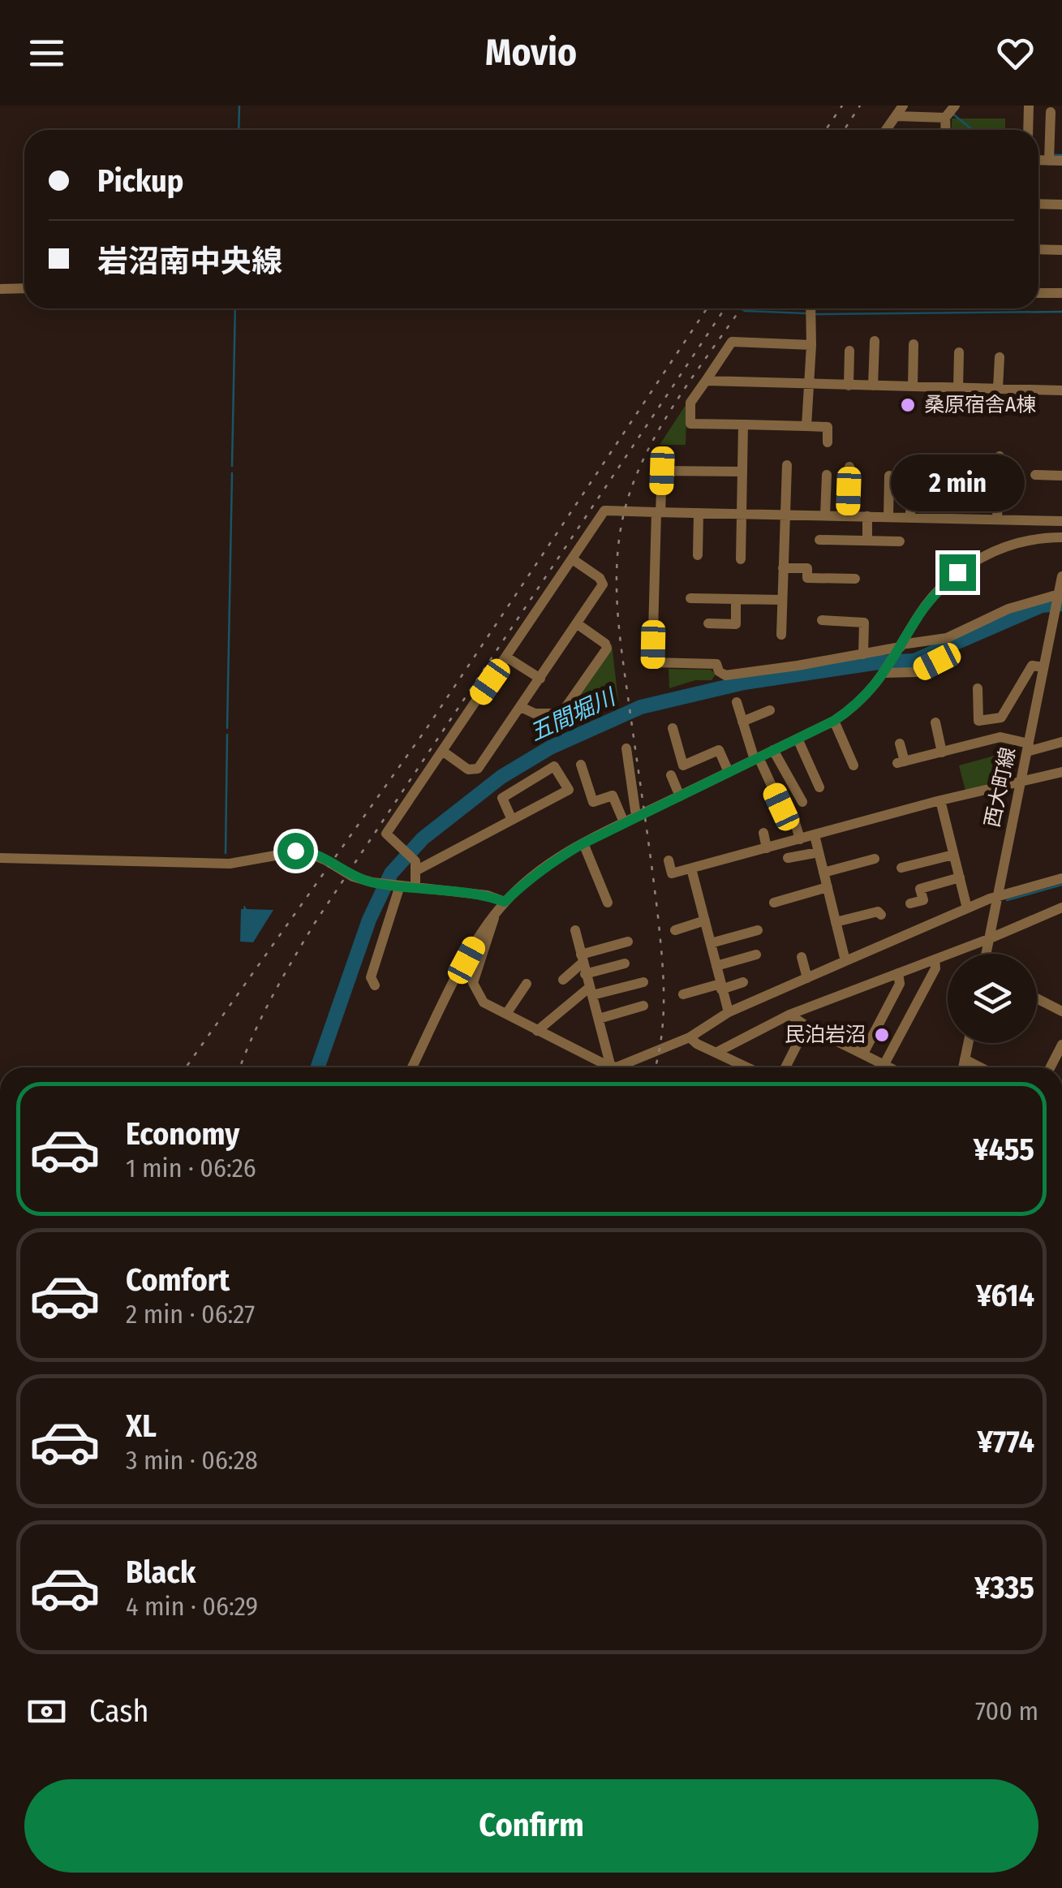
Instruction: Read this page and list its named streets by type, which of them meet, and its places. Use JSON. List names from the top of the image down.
{
  "streets": {
    "street": ["西大町線"]
  },
  "water": ["五間堀川"],
  "places": ["桑原宿舎A棟", "民泊岩沼"],
  "page": {
    "header": "Movio",
    "banner": ["Pickup", "岩沼南中央線"],
    "bubble": "2 min",
    "list": [
      {
        "name": "Economy",
        "note": "1 min · 06:26",
        "value": "¥455"
      },
      {
        "name": "Comfort",
        "note": "2 min · 06:27",
        "value": "¥614"
      },
      {
        "name": "XL",
        "note": "3 min · 06:28",
        "value": "¥774"
      },
      {
        "name": "Black",
        "note": "4 min · 06:29",
        "value": "¥335"
      }
    ],
    "pay": ["Cash", "700 m"],
    "buttons": "Confirm"
  }
}
